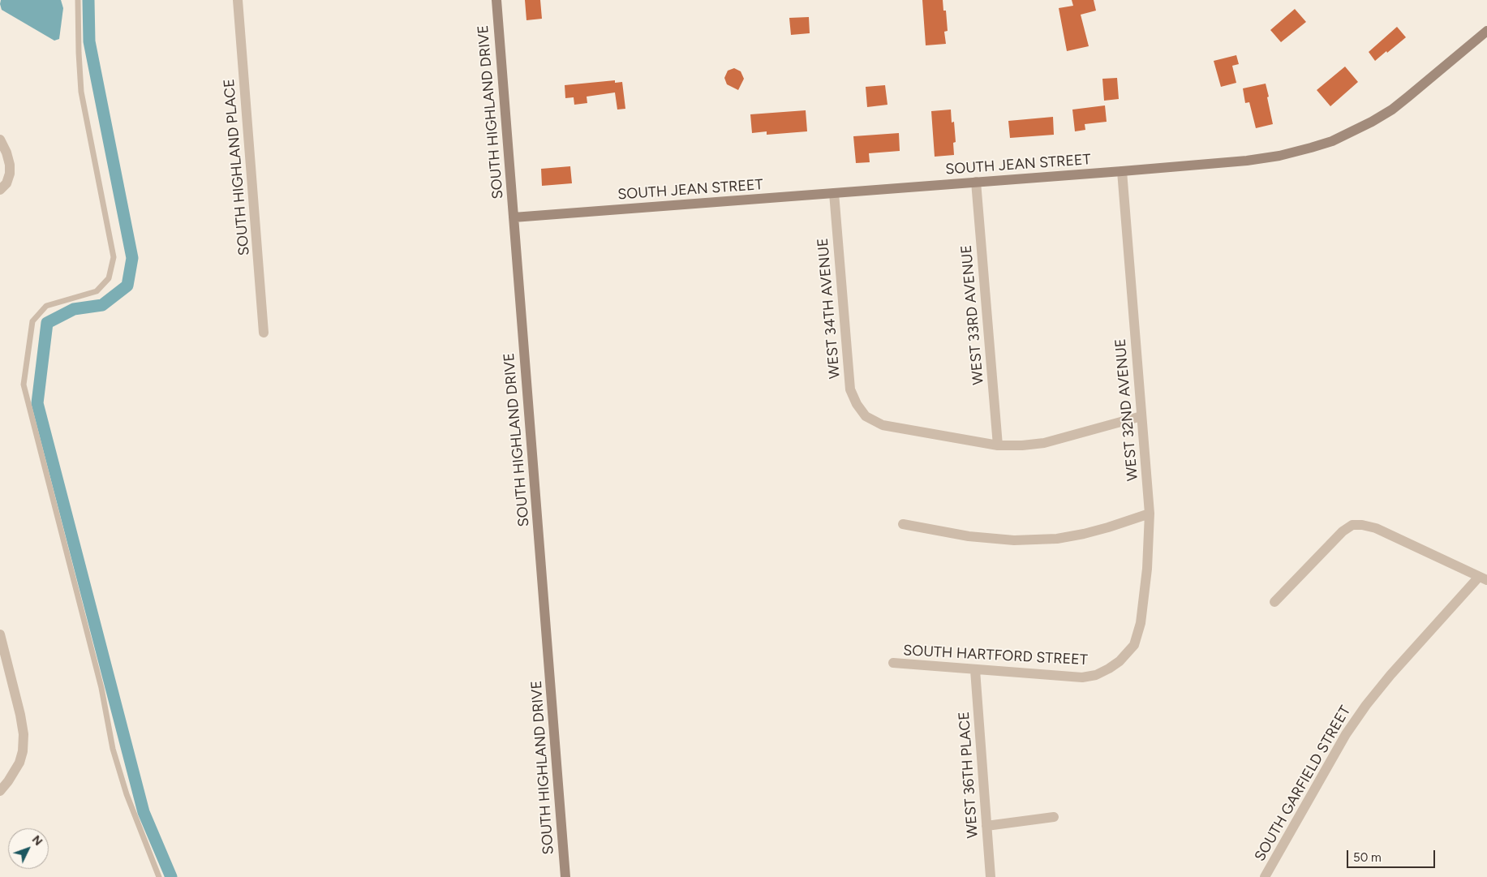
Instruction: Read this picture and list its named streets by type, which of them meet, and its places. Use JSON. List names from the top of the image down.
{
  "streets": {
    "street": [
      "SOUTH HIGHLAND DRIVE",
      "SOUTH JEAN STREET",
      "SOUTH HIGHLAND PLACE",
      "WEST 34TH AVENUE",
      "WEST 33RD AVENUE",
      "WEST 32ND AVENUE",
      "SOUTH HARTFORD STREET",
      "WEST 36TH PLACE",
      "SOUTH GARFIELD STREET"
    ]
  },
  "crossings": [
    ["SOUTH HIGHLAND DRIVE", "SOUTH JEAN STREET"],
    ["SOUTH JEAN STREET", "WEST 34TH AVENUE"],
    ["SOUTH JEAN STREET", "WEST 33RD AVENUE"],
    ["SOUTH JEAN STREET", "WEST 32ND AVENUE"],
    ["WEST 34TH AVENUE", "WEST 33RD AVENUE"],
    ["WEST 32ND AVENUE", "SOUTH HARTFORD STREET"],
    ["SOUTH HARTFORD STREET", "WEST 36TH PLACE"]
  ],
  "scale_bar": "50 m",
  "north": "top right"
}
